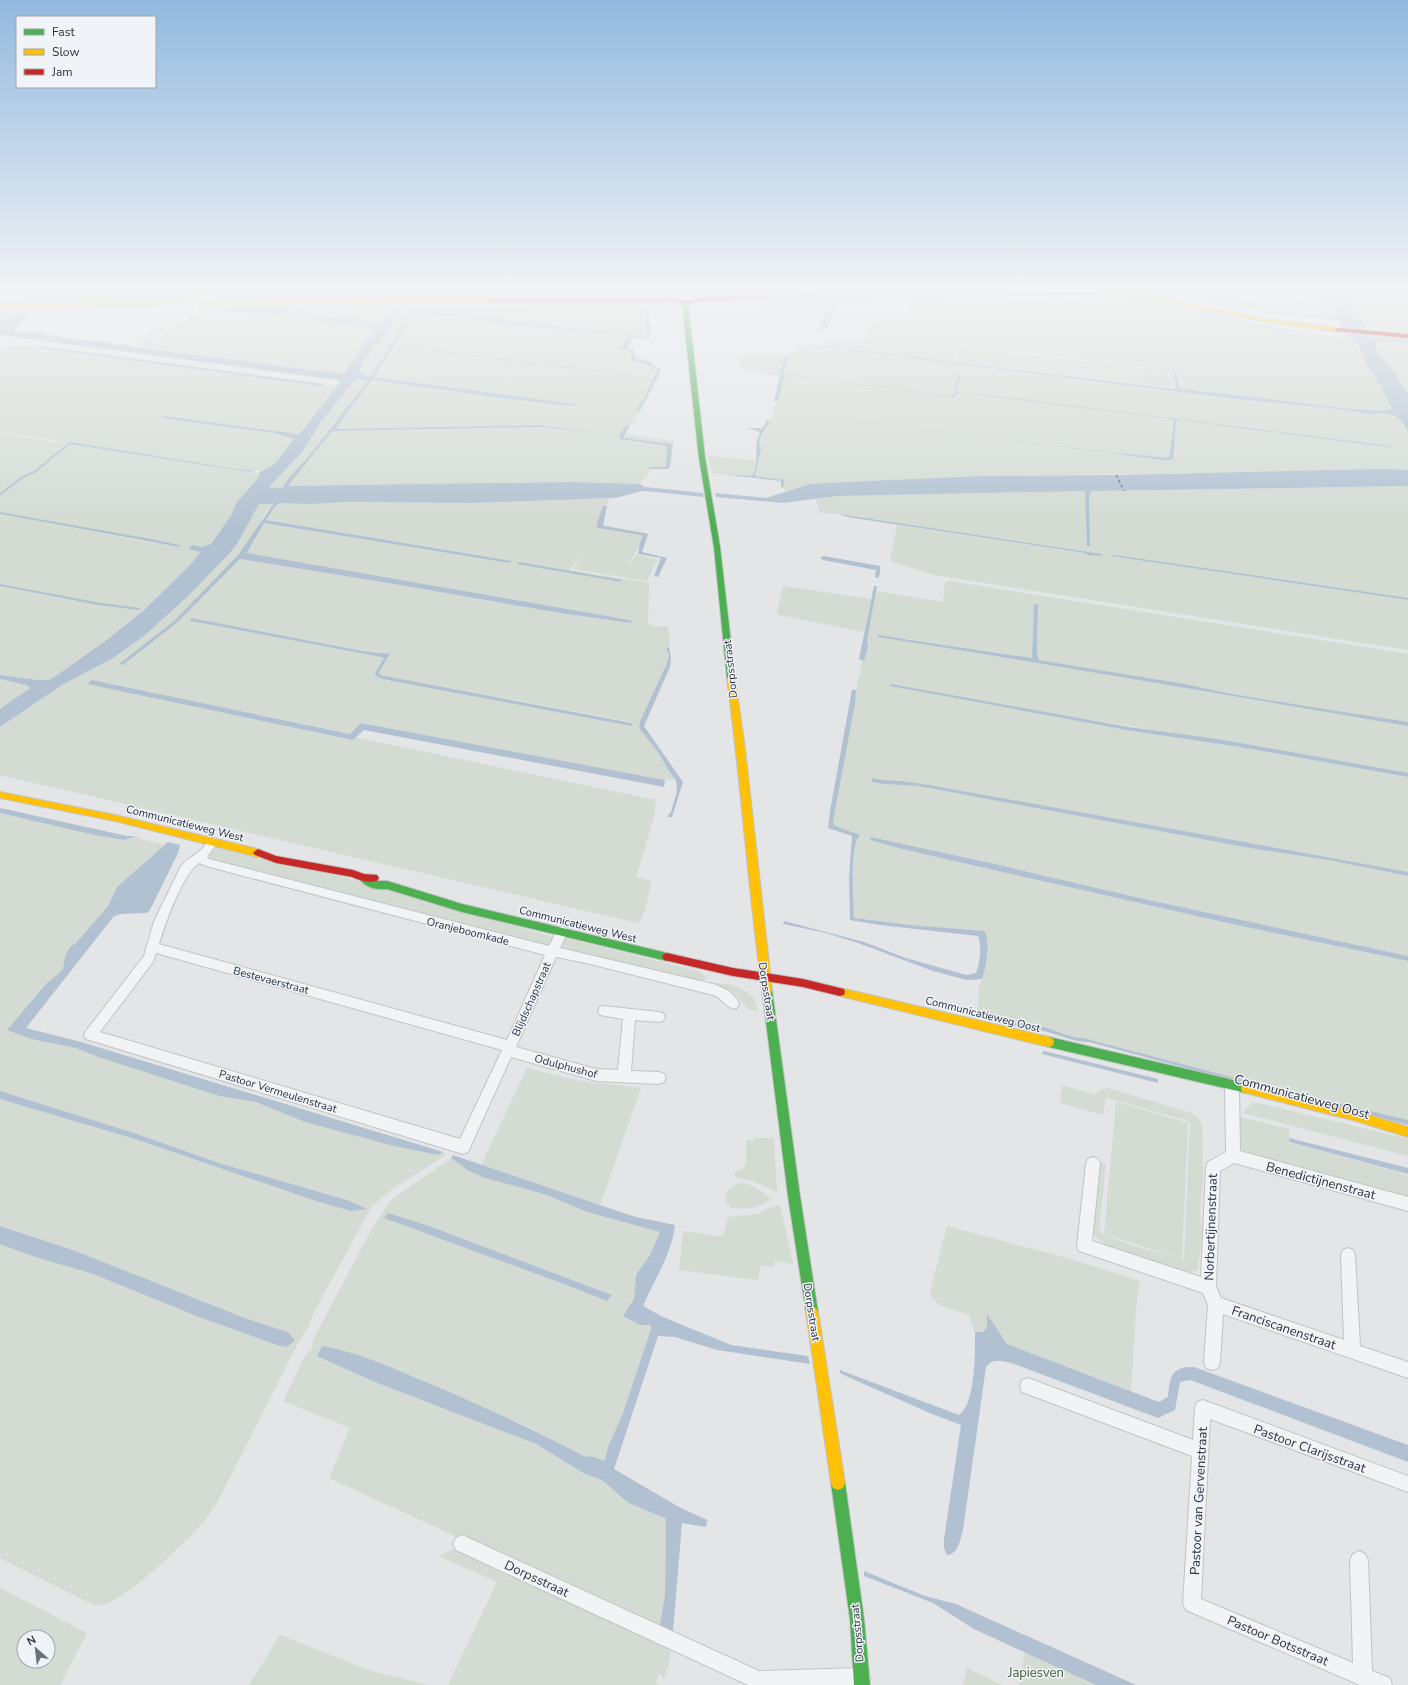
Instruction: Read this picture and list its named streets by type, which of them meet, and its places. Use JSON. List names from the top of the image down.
{
  "streets": {
    "street": [
      "Dorpsstraat",
      "Communicatieweg West",
      "Oranjeboomkade",
      "Bestevaerstraat",
      "Blijdschapstraat",
      "Communicatieweg Oost",
      "Odulphushof",
      "Pastoor Vermeulenstraat",
      "Benedictijnenstraat",
      "Norbertijnenstraat",
      "Franciscanenstraat",
      "Pastoor Clarijsstraat",
      "Pastoor van Gervenstraat",
      "Pastoor Botsstraat"
    ]
  },
  "crossings": [
    ["Dorpsstraat", "Communicatieweg West"],
    ["Dorpsstraat", "Communicatieweg Oost"],
    ["Communicatieweg West", "Blijdschapstraat"],
    ["Communicatieweg West", "Communicatieweg Oost"],
    ["Oranjeboomkade", "Blijdschapstraat"],
    ["Bestevaerstraat", "Blijdschapstraat"],
    ["Bestevaerstraat", "Odulphushof"],
    ["Bestevaerstraat", "Pastoor Vermeulenstraat"],
    ["Blijdschapstraat", "Odulphushof"],
    ["Blijdschapstraat", "Pastoor Vermeulenstraat"],
    ["Odulphushof", "Pastoor Vermeulenstraat"],
    ["Benedictijnenstraat", "Norbertijnenstraat"],
    ["Pastoor Clarijsstraat", "Pastoor van Gervenstraat"],
    ["Pastoor van Gervenstraat", "Pastoor Botsstraat"]
  ],
  "parks": ["Japiesven"],
  "legend": ["Fast", "Slow", "Jam"],
  "north": "top left"
}
